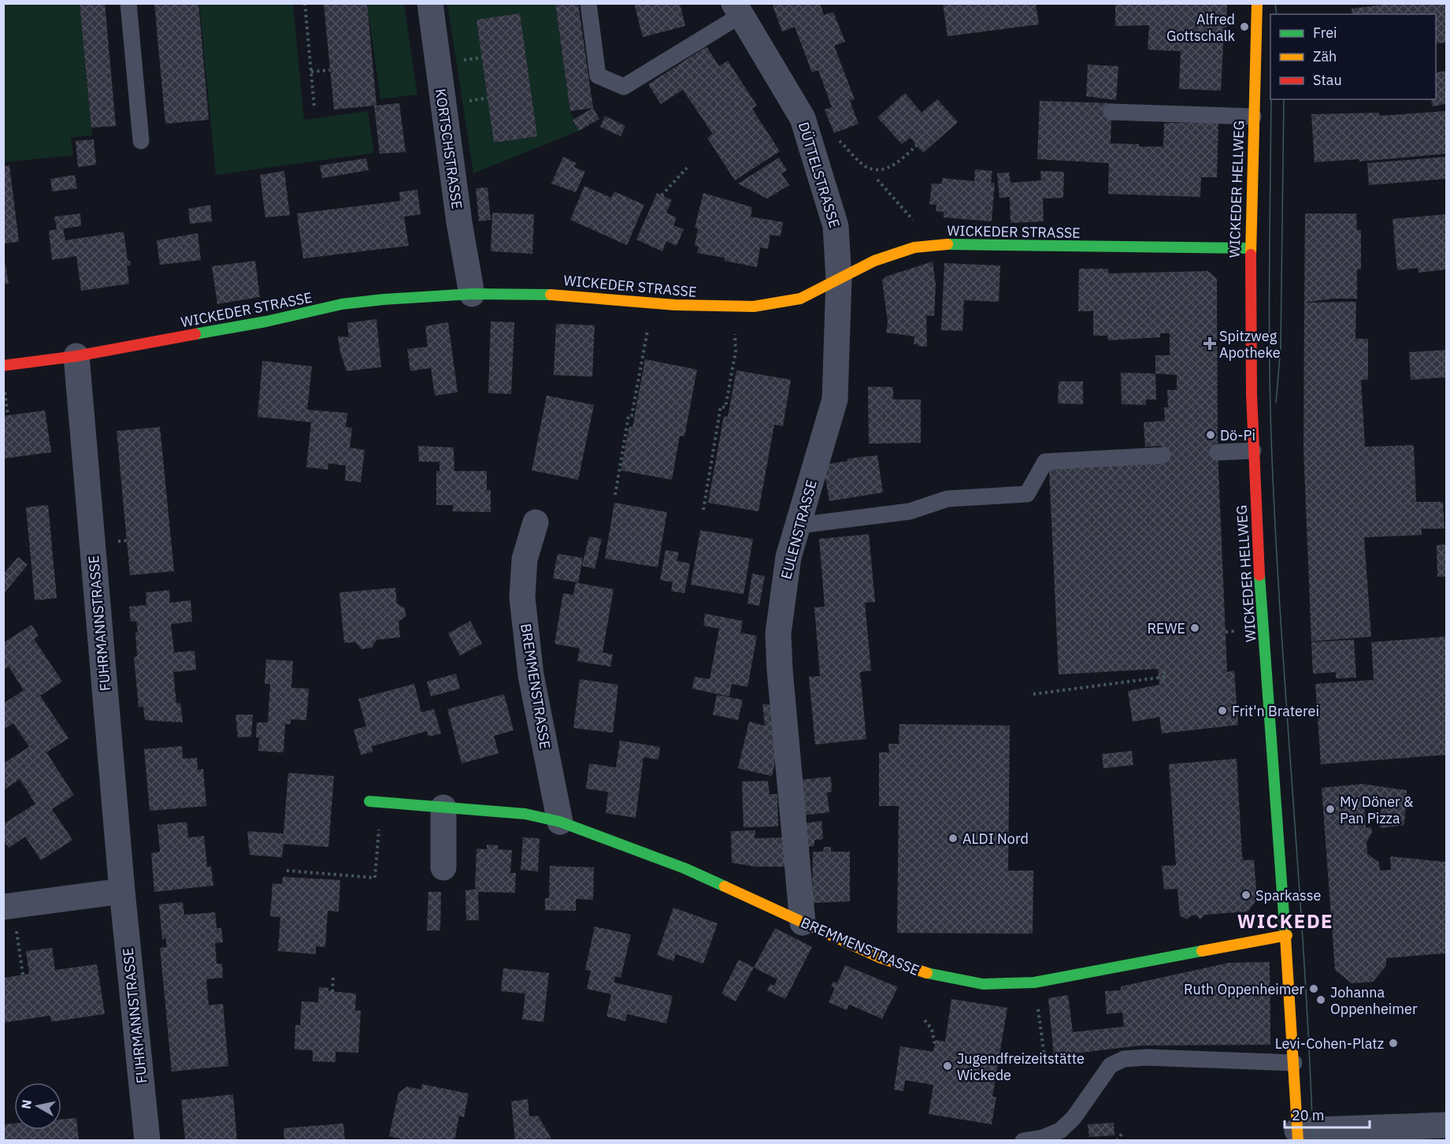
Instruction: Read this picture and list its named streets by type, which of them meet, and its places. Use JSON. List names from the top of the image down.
{
  "streets": {
    "street": [
      "KORTSCHSTRASSE",
      "DÜTTELSTRASSE",
      "WICKEDER HELLWEG",
      "WICKEDER STRASSE",
      "EULENSTRASSE",
      "FUHRMANNSTRASSE",
      "BREMMENSTRASSE"
    ]
  },
  "crossings": [
    ["KORTSCHSTRASSE", "WICKEDER STRASSE"],
    ["DÜTTELSTRASSE", "WICKEDER STRASSE"],
    ["DÜTTELSTRASSE", "EULENSTRASSE"],
    ["WICKEDER HELLWEG", "WICKEDER STRASSE"],
    ["WICKEDER HELLWEG", "BREMMENSTRASSE"],
    ["WICKEDER STRASSE", "EULENSTRASSE"],
    ["WICKEDER STRASSE", "FUHRMANNSTRASSE"],
    ["EULENSTRASSE", "BREMMENSTRASSE"]
  ],
  "districts": ["WICKEDE"],
  "places": {
    "other": [
      "Alfred Gottschalk",
      "Dö-Pi",
      "REWE",
      "Frit'n Braterei",
      "My Döner & Pan Pizza",
      "ALDI Nord",
      "Sparkasse",
      "Ruth Oppenheimer",
      "Johanna Oppenheimer",
      "Levi-Cohen-Platz",
      "Jugendfreizeitstätte Wickede"
    ],
    "health": ["Spitzweg Apotheke"]
  },
  "legend": ["Frei", "Zäh", "Stau"],
  "scale_bar": "20 m",
  "north": "left"
}
